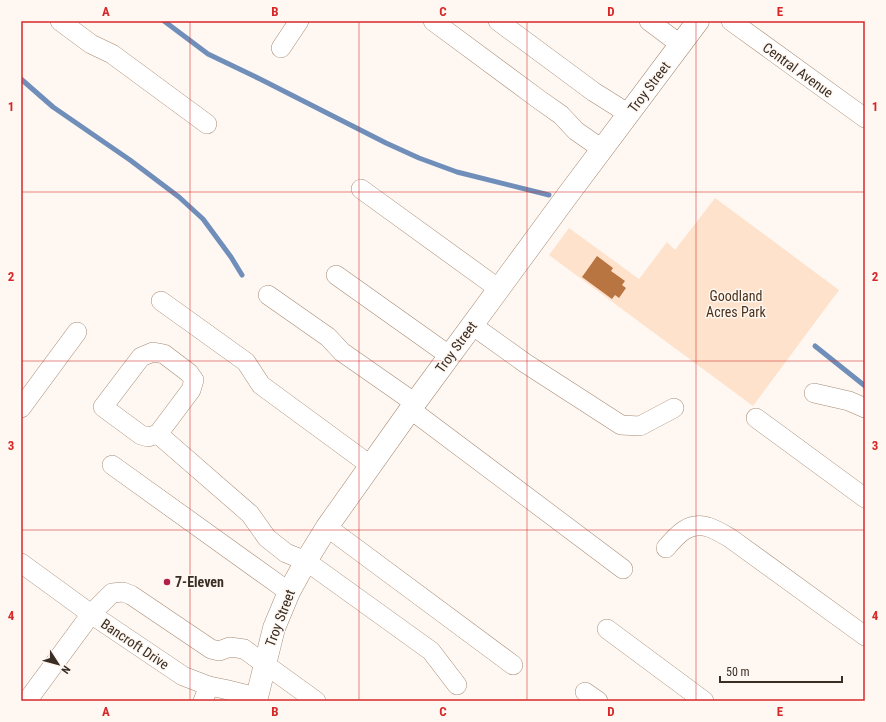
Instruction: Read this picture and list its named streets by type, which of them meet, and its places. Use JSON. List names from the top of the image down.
{
  "streets": {
    "main road": ["Troy Street"],
    "street": ["Central Avenue", "Bancroft Drive"]
  },
  "crossings": [
    ["Troy Street", "Bancroft Drive"]
  ],
  "parks": ["Goodland Acres Park"],
  "places": ["7-Eleven"],
  "scale_bar": "50 m",
  "north": "bottom right",
  "grid": {
    "columns": [
      "A",
      "B",
      "C",
      "D",
      "E"
    ],
    "rows": [
      "1",
      "2",
      "3",
      "4"
    ]
  }
}
